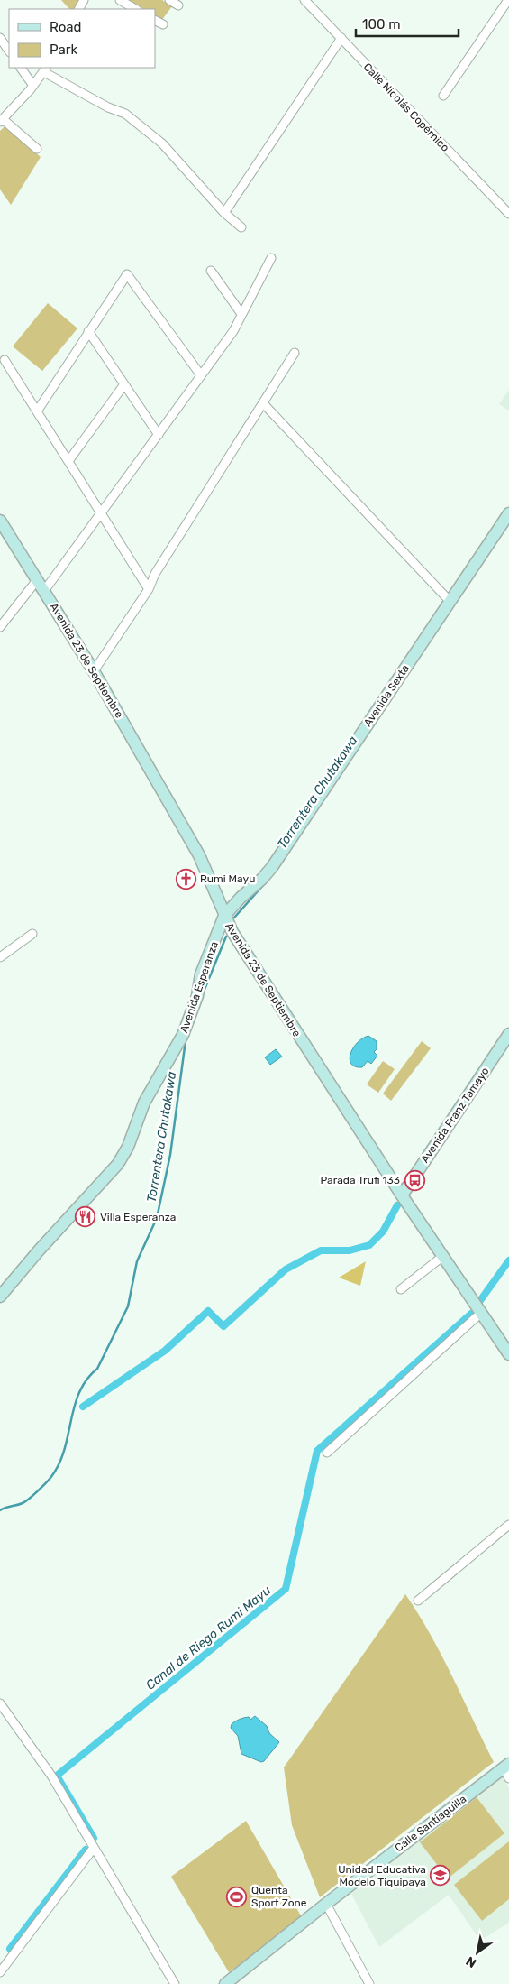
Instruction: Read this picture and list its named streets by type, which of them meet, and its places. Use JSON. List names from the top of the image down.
{
  "streets": {
    "main road": [
      "Avenida 23 de Septiembre",
      "Avenida Sexta",
      "Avenida Esperanza",
      "Avenida Franz Tamayo",
      "Calle Santiaguilla"
    ],
    "street": ["Calle Nicolás Copérnico"]
  },
  "crossings": [
    ["Avenida 23 de Septiembre", "Avenida Sexta"],
    ["Avenida 23 de Septiembre", "Avenida Esperanza"],
    ["Avenida 23 de Septiembre", "Avenida Franz Tamayo"],
    ["Avenida Sexta", "Avenida Esperanza"]
  ],
  "water": ["Torrentera Chutakawa", "Canal de Riego Rumi Mayu"],
  "places": {
    "church": ["Rumi Mayu"],
    "bus stop": ["Parada Trufi 133"],
    "restaurant": ["Villa Esperanza"],
    "school or university": ["Unidad Educativa Modelo Tiquipaya"],
    "sports": ["Quenta Sport Zone"]
  },
  "legend": ["Road", "Park"],
  "scale_bar": "100 m",
  "north": "bottom left"
}
